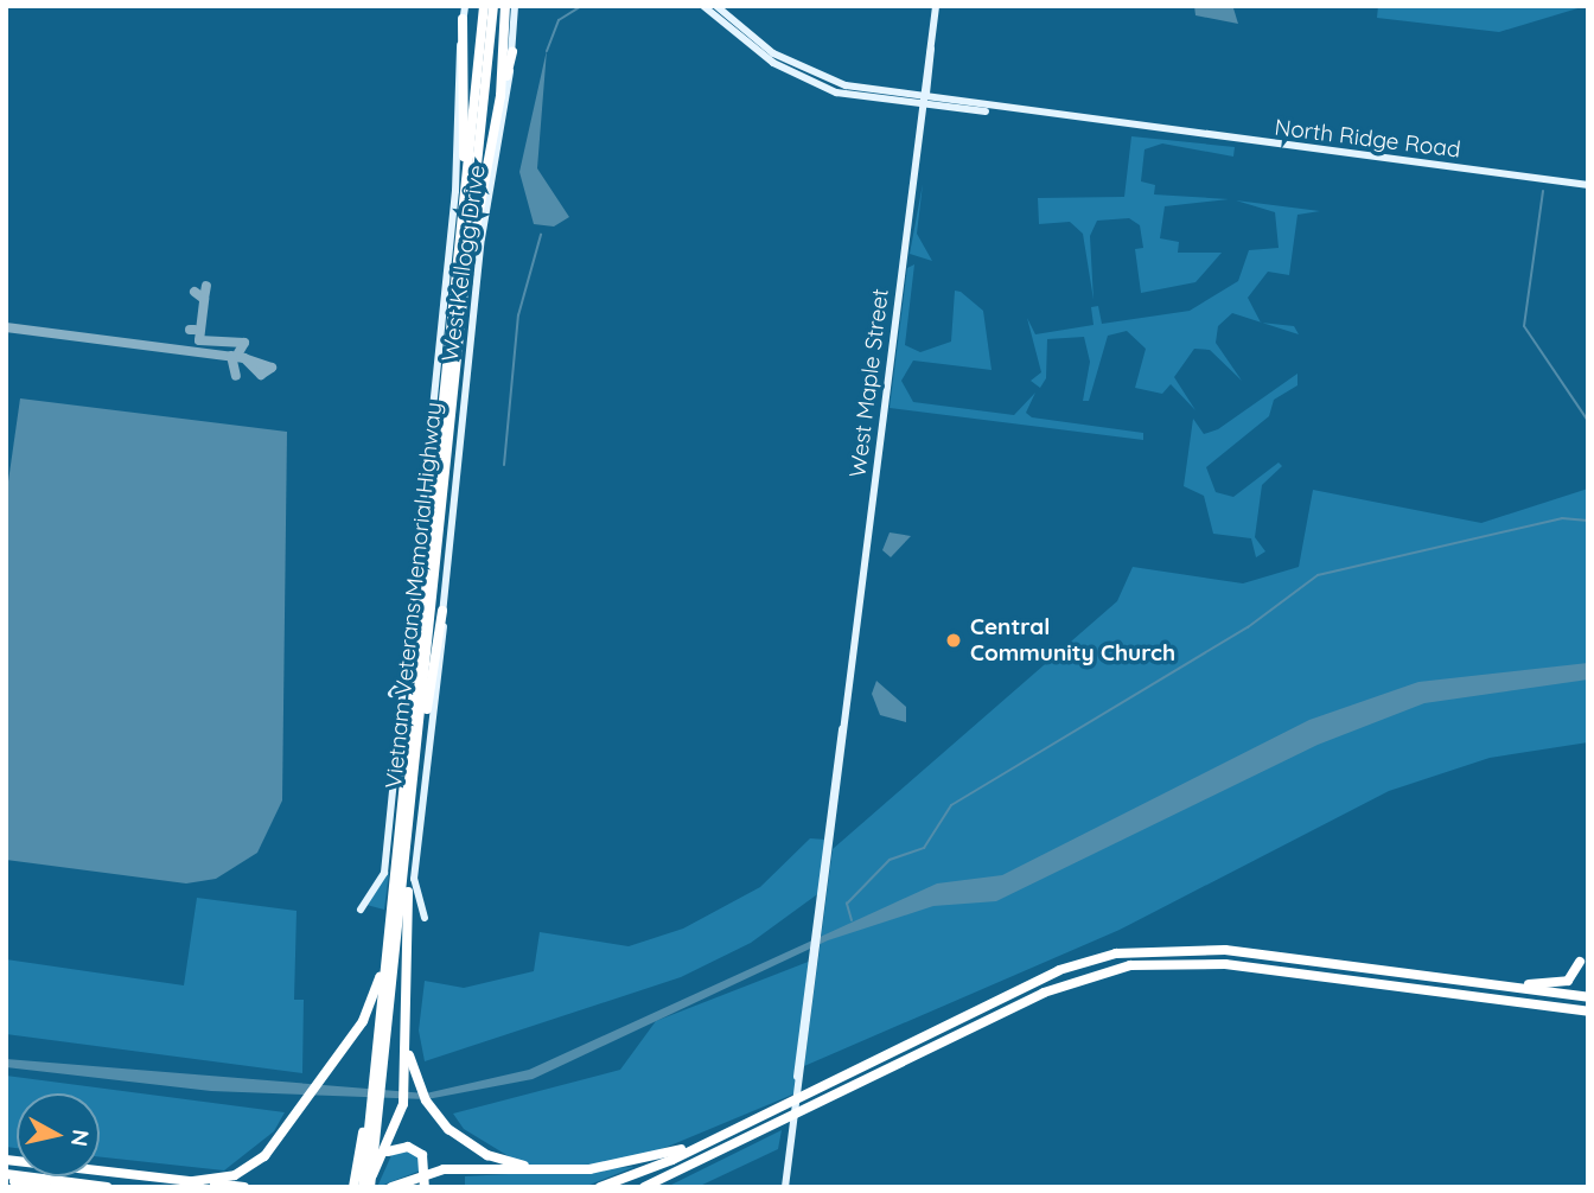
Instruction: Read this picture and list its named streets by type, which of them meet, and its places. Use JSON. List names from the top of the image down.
{
  "streets": {
    "highway": ["Vietnam Veterans Memorial Highway"],
    "main road": ["North Ridge Road", "West Kellogg Drive", "West Maple Street"]
  },
  "crossings": [
    ["North Ridge Road", "West Maple Street"],
    ["West Kellogg Drive", "Vietnam Veterans Memorial Highway"]
  ],
  "places": ["Central Community Church"],
  "north": "right"
}
